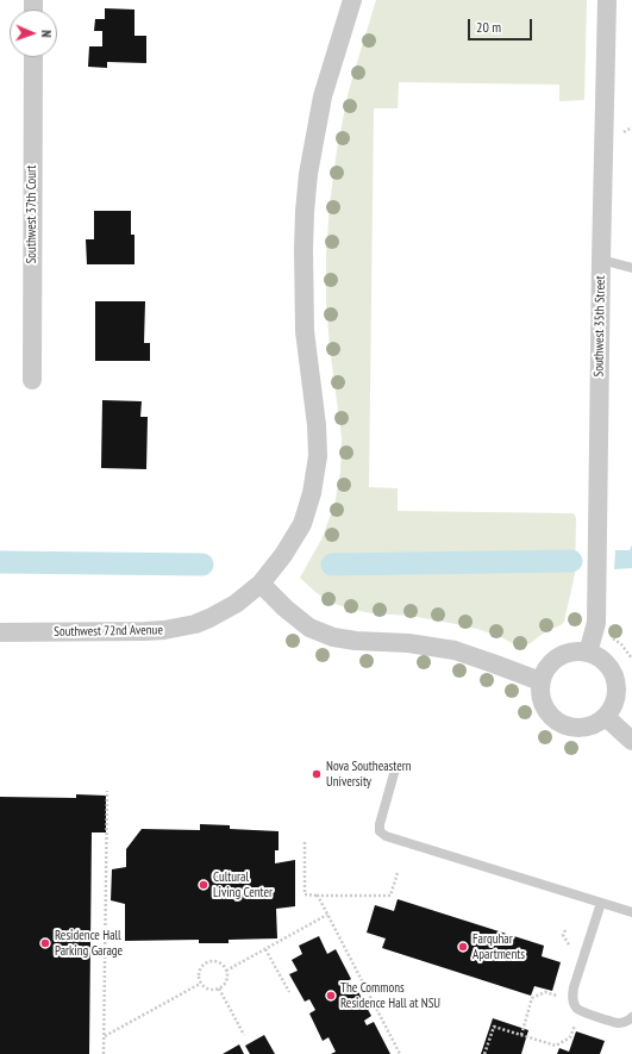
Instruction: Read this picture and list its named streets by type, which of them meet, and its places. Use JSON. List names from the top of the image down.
{
  "streets": {
    "street": ["Southwest 37th Court", "Southwest 35th Street", "Southwest 72nd Avenue"]
  },
  "places": [
    "Nova Southeastern University",
    "Cultural Living Center",
    "Residence Hall Parking Garage",
    "Farquhar Apartments",
    "The Commons Residence Hall at NSU"
  ],
  "scale_bar": "20 m",
  "north": "right"
}
